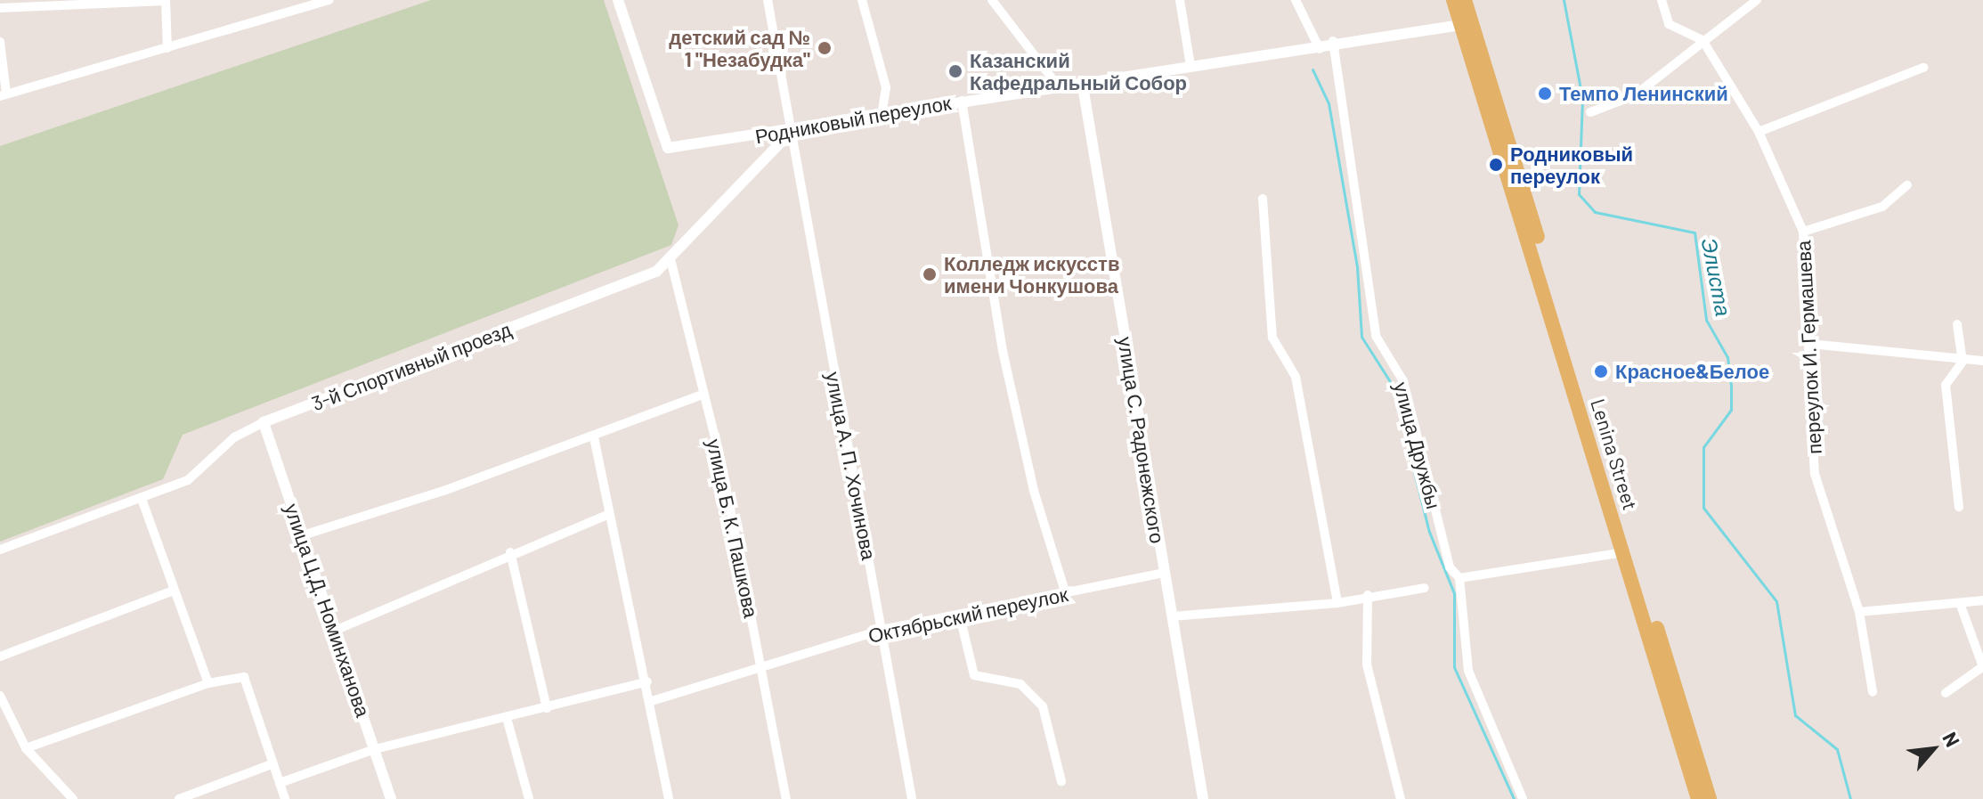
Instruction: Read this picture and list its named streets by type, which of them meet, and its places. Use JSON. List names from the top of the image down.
{
  "streets": {
    "main road": ["Lenina Street"],
    "street": [
      "Родниковый переулок",
      "переулок И. Гермашева",
      "3-й Спортивный проезд",
      "улица С. Радонежского",
      "улица Дружбы",
      "улица А. П. Хочинова",
      "улица Б. К. Пашкова",
      "улица Ц.Д. Номинханова",
      "Октябрьский переулок"
    ]
  },
  "crossings": [
    ["Родниковый переулок", "3-й Спортивный проезд"],
    ["Родниковый переулок", "улица С. Радонежского"],
    ["Родниковый переулок", "улица Дружбы"],
    ["Родниковый переулок", "Lenina Street"],
    ["Родниковый переулок", "улица А. П. Хочинова"],
    ["3-й Спортивный проезд", "улица А. П. Хочинова"],
    ["3-й Спортивный проезд", "улица Б. К. Пашкова"],
    ["3-й Спортивный проезд", "улица Ц.Д. Номинханова"],
    ["улица С. Радонежского", "Октябрьский переулок"],
    ["улица А. П. Хочинова", "Октябрьский переулок"],
    ["улица Б. К. Пашкова", "Октябрьский переулок"]
  ],
  "water": ["Элиста"],
  "places": [
    "детский сад № 1 \"Незабудка\"",
    "Казанский Кафедральный Собор",
    "Темпо Ленинский",
    "Родниковый переулок",
    "Колледж искусств имени Чонкушова",
    "Красное&Белое"
  ],
  "north": "top right"
}
